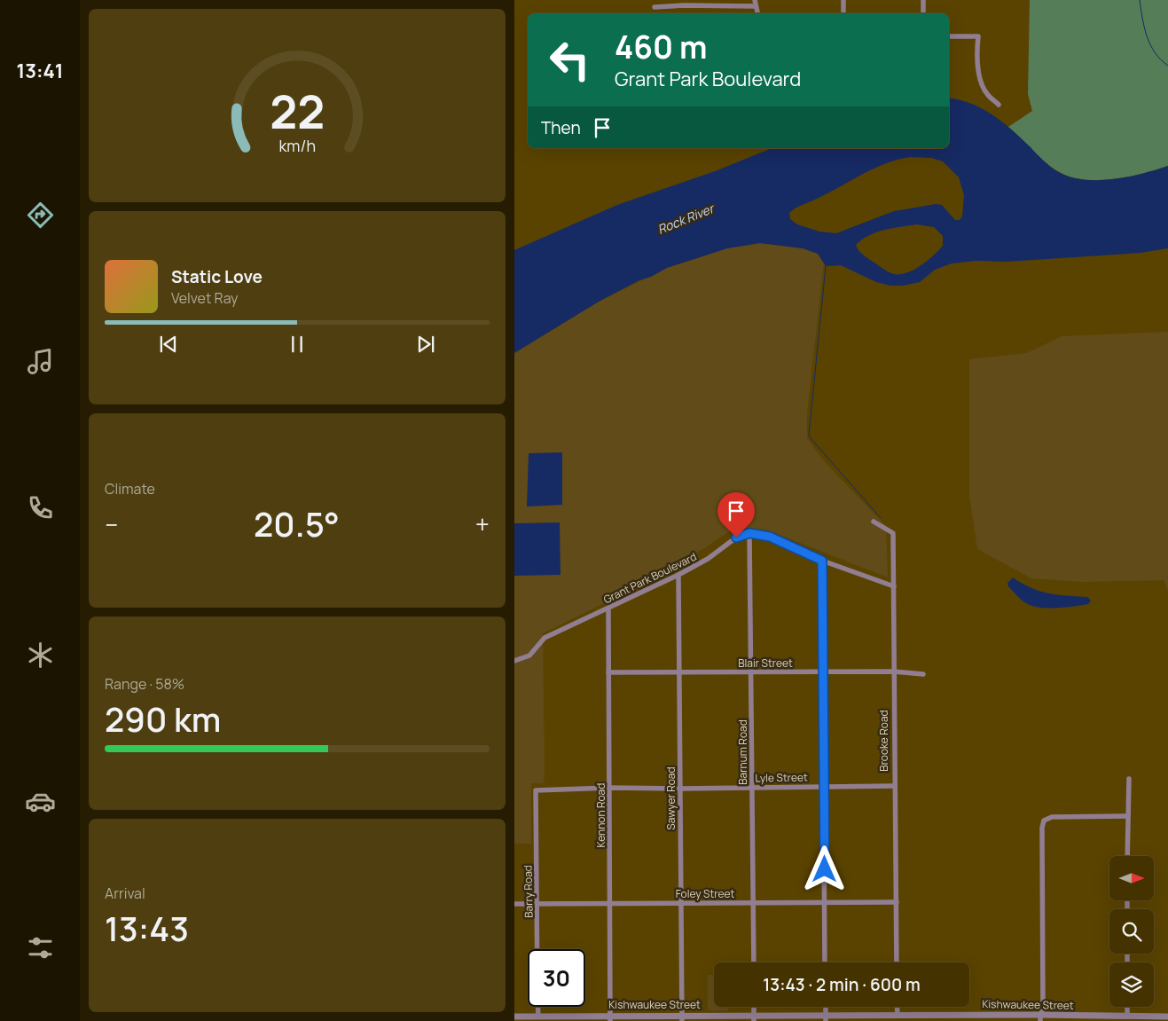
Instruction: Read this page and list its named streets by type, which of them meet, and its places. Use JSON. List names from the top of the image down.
{
  "streets": {
    "street": [
      "Grant Park Boulevard",
      "Blair Street",
      "Brooke Road",
      "Barnum Road",
      "Lyle Street",
      "Sawyer Road",
      "Kennon Road",
      "Barry Road",
      "Foley Street",
      "Kishwaukee Street"
    ]
  },
  "crossings": [
    ["Grant Park Boulevard", "Barnum Road"],
    ["Grant Park Boulevard", "Sawyer Road"],
    ["Grant Park Boulevard", "Kennon Road"],
    ["Blair Street", "Brooke Road"],
    ["Blair Street", "Barnum Road"],
    ["Blair Street", "Sawyer Road"],
    ["Blair Street", "Kennon Road"],
    ["Brooke Road", "Lyle Street"],
    ["Brooke Road", "Foley Street"],
    ["Barnum Road", "Lyle Street"],
    ["Barnum Road", "Foley Street"],
    ["Lyle Street", "Sawyer Road"],
    ["Lyle Street", "Kennon Road"],
    ["Lyle Street", "Barry Road"],
    ["Sawyer Road", "Foley Street"],
    ["Sawyer Road", "Kishwaukee Street"],
    ["Kennon Road", "Foley Street"],
    ["Kennon Road", "Kishwaukee Street"],
    ["Barry Road", "Foley Street"]
  ],
  "water": ["Rock River"],
  "north": "right",
  "page": {
    "tabs": "13:41",
    "turn": ["460 m", "Grant Park Boulevard"],
    "then": "Then",
    "song": ["Static Love", "Velvet Ray"],
    "tile": [
      "Climate",
      ["Range · 58%", "290 km"],
      ["Arrival", "13:43"]
    ],
    "heat": ["−", "20.5°", "+"],
    "limit": "30",
    "trip": "13:43 · 2 min · 600 m",
    "gauge": ["22", "km/h"]
  }
}
